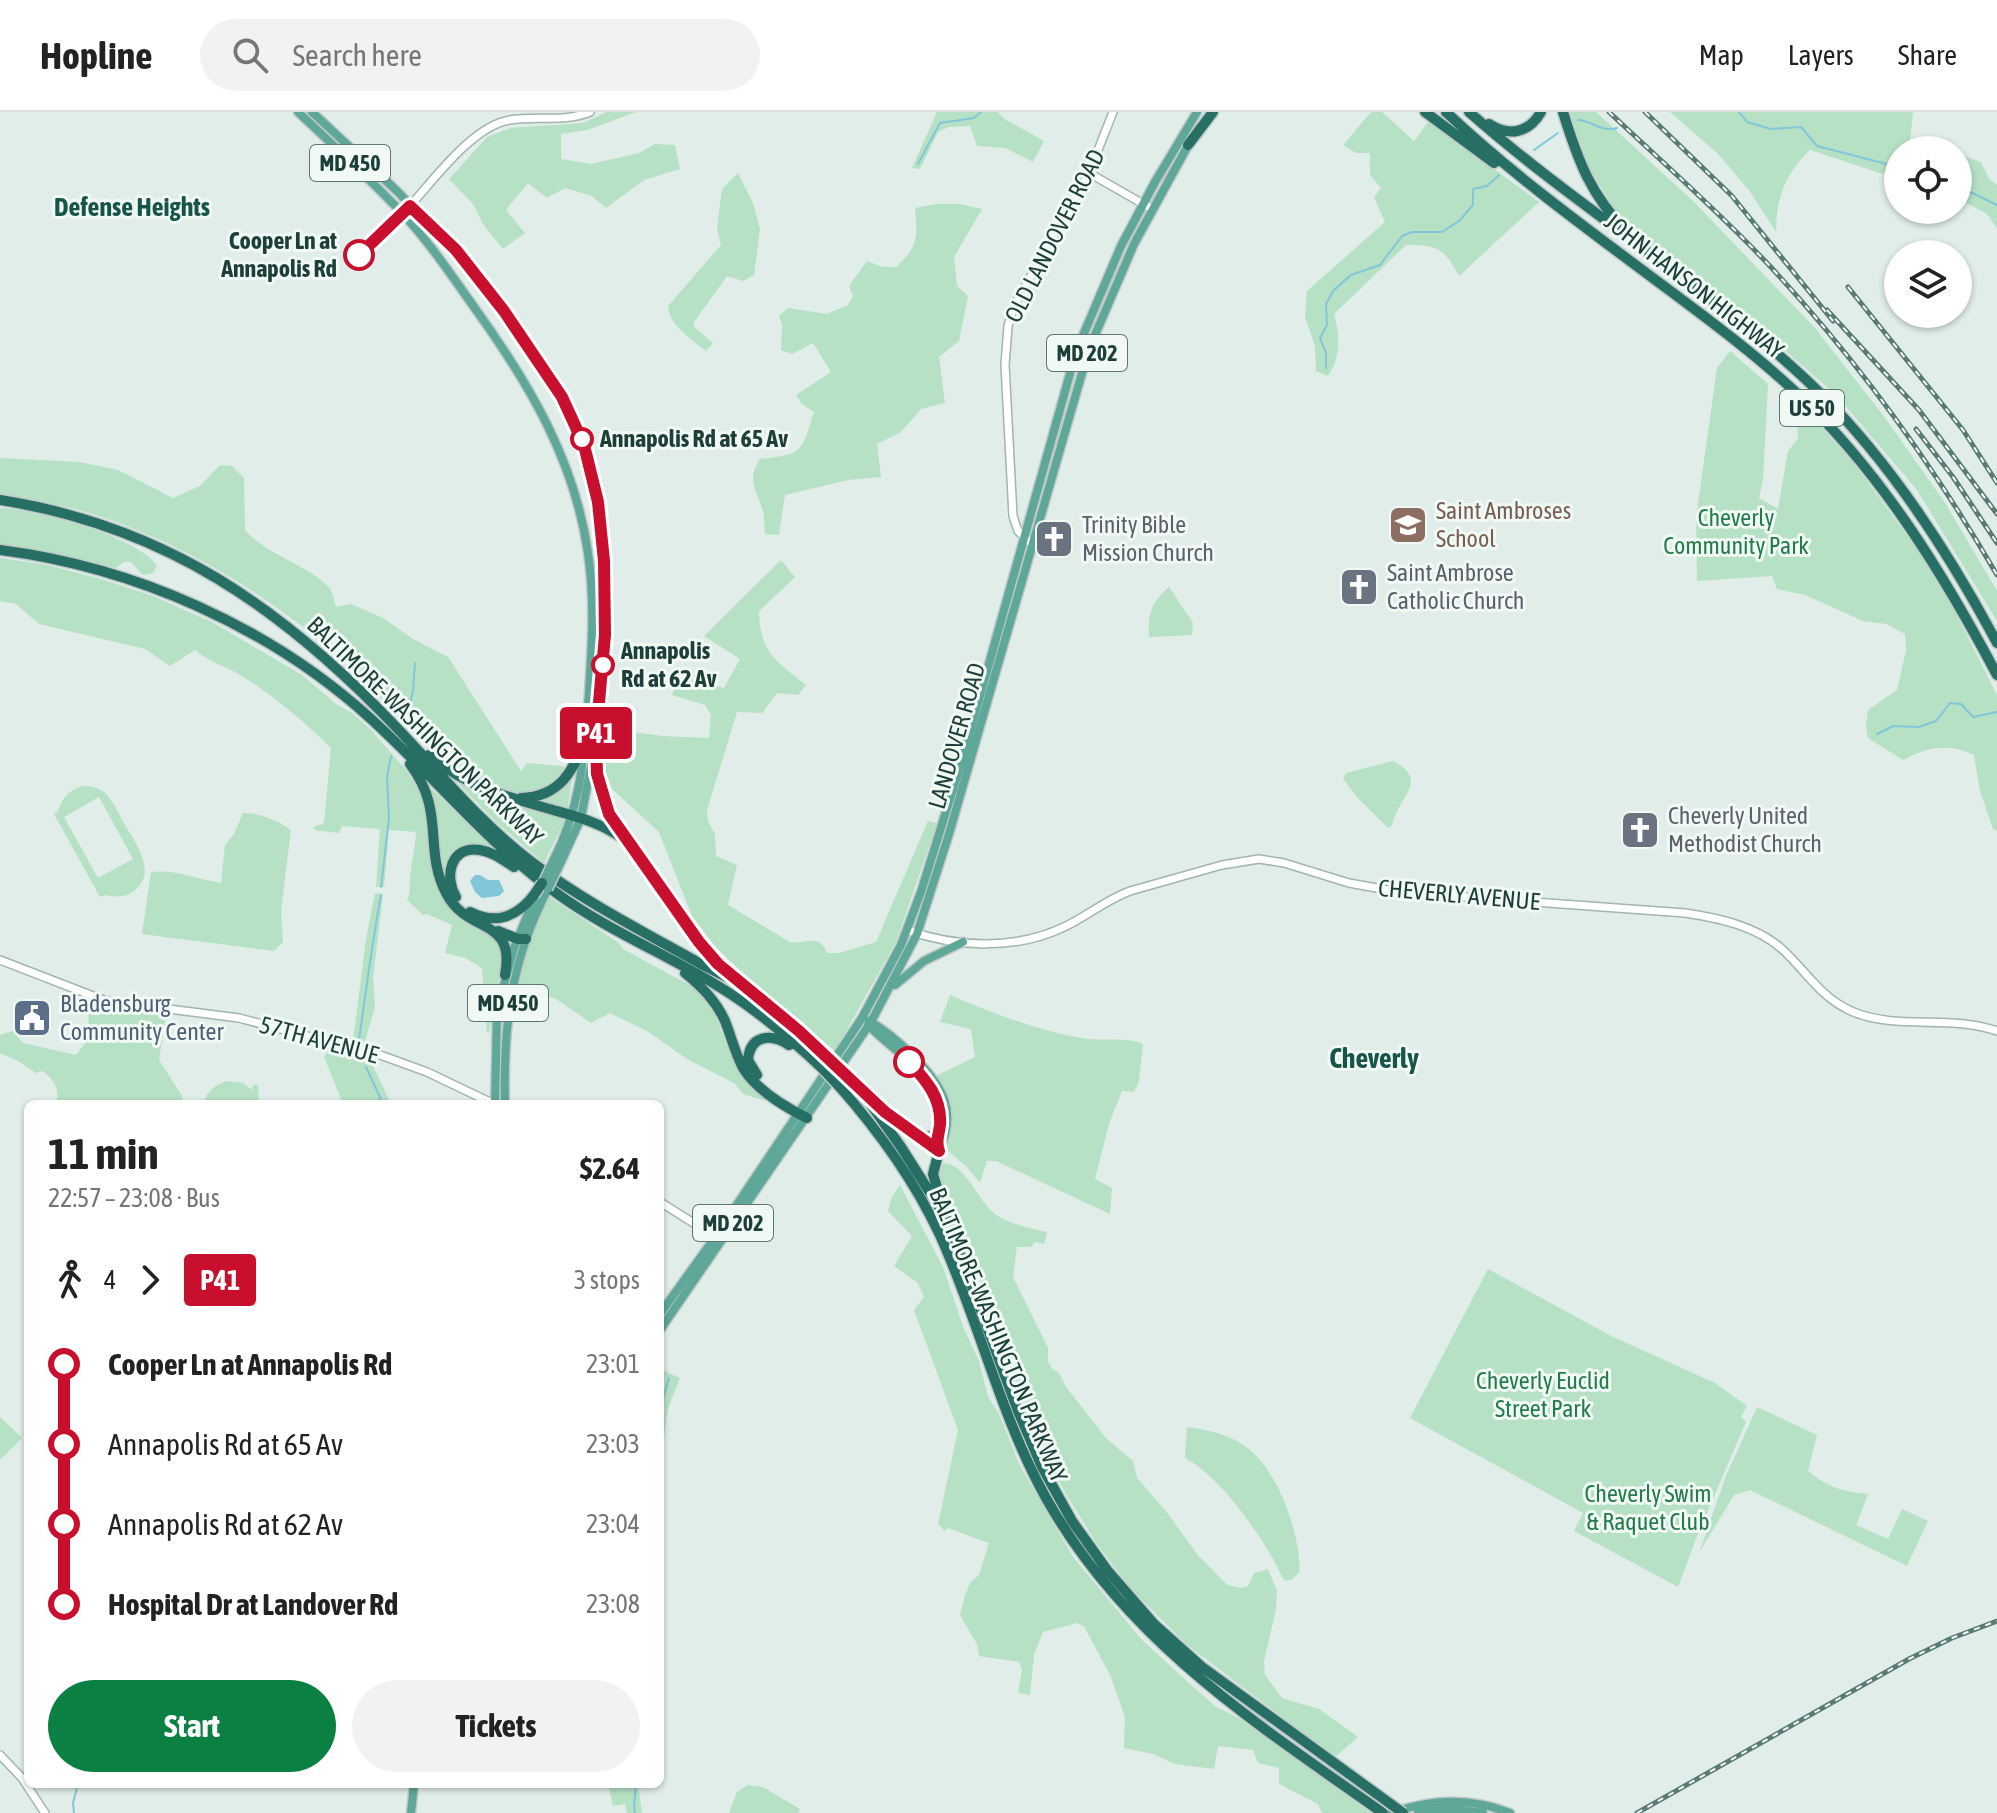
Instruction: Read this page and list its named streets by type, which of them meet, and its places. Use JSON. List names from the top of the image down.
{
  "streets": {
    "highway": ["JOHN HANSON HIGHWAY", "US 50", "BALTIMORE-WASHINGTON PARKWAY"],
    "main road": ["MD 450", "MD 202", "LANDOVER ROAD"],
    "street": ["OLD LANDOVER ROAD", "CHEVERLY AVENUE", "57TH AVENUE"]
  },
  "crossings": [
    ["OLD LANDOVER ROAD", "LANDOVER ROAD"],
    ["LANDOVER ROAD", "CHEVERLY AVENUE"]
  ],
  "districts": ["Defense Heights", "Cheverly"],
  "parks": ["Cheverly Community Park", "Cheverly Euclid Street Park", "Cheverly Swim & Raquet Club"],
  "places": {
    "other": ["Cooper Ln at Annapolis Rd", "Annapolis Rd at 65 Av", "Annapolis Rd at 62 Av"],
    "school or university": ["Saint Ambroses School"],
    "church": ["Trinity Bible Mission Church", "Saint Ambrose Catholic Church", "Cheverly United Methodist Church"],
    "public building": ["Bladensburg Community Center"]
  },
  "lines": ["bus line P41"],
  "page": {
    "header": "Hopline",
    "search": "Search here",
    "nav": ["Map", "Layers", "Share"],
    "on_map": "P41",
    "heading": ["11 min", "22:57 – 23:08 · Bus", "$2.64"],
    "legs": ["4", "P41", "3 stops"],
    "list": [
      {
        "name": "Cooper Ln at Annapolis Rd",
        "value": "23:01"
      },
      {
        "name": "Annapolis Rd at 65 Av",
        "value": "23:03"
      },
      {
        "name": "Annapolis Rd at 62 Av",
        "value": "23:04"
      },
      {
        "name": "Hospital Dr at Landover Rd",
        "value": "23:08"
      }
    ],
    "buttons": ["Start", "Tickets"]
  }
}
